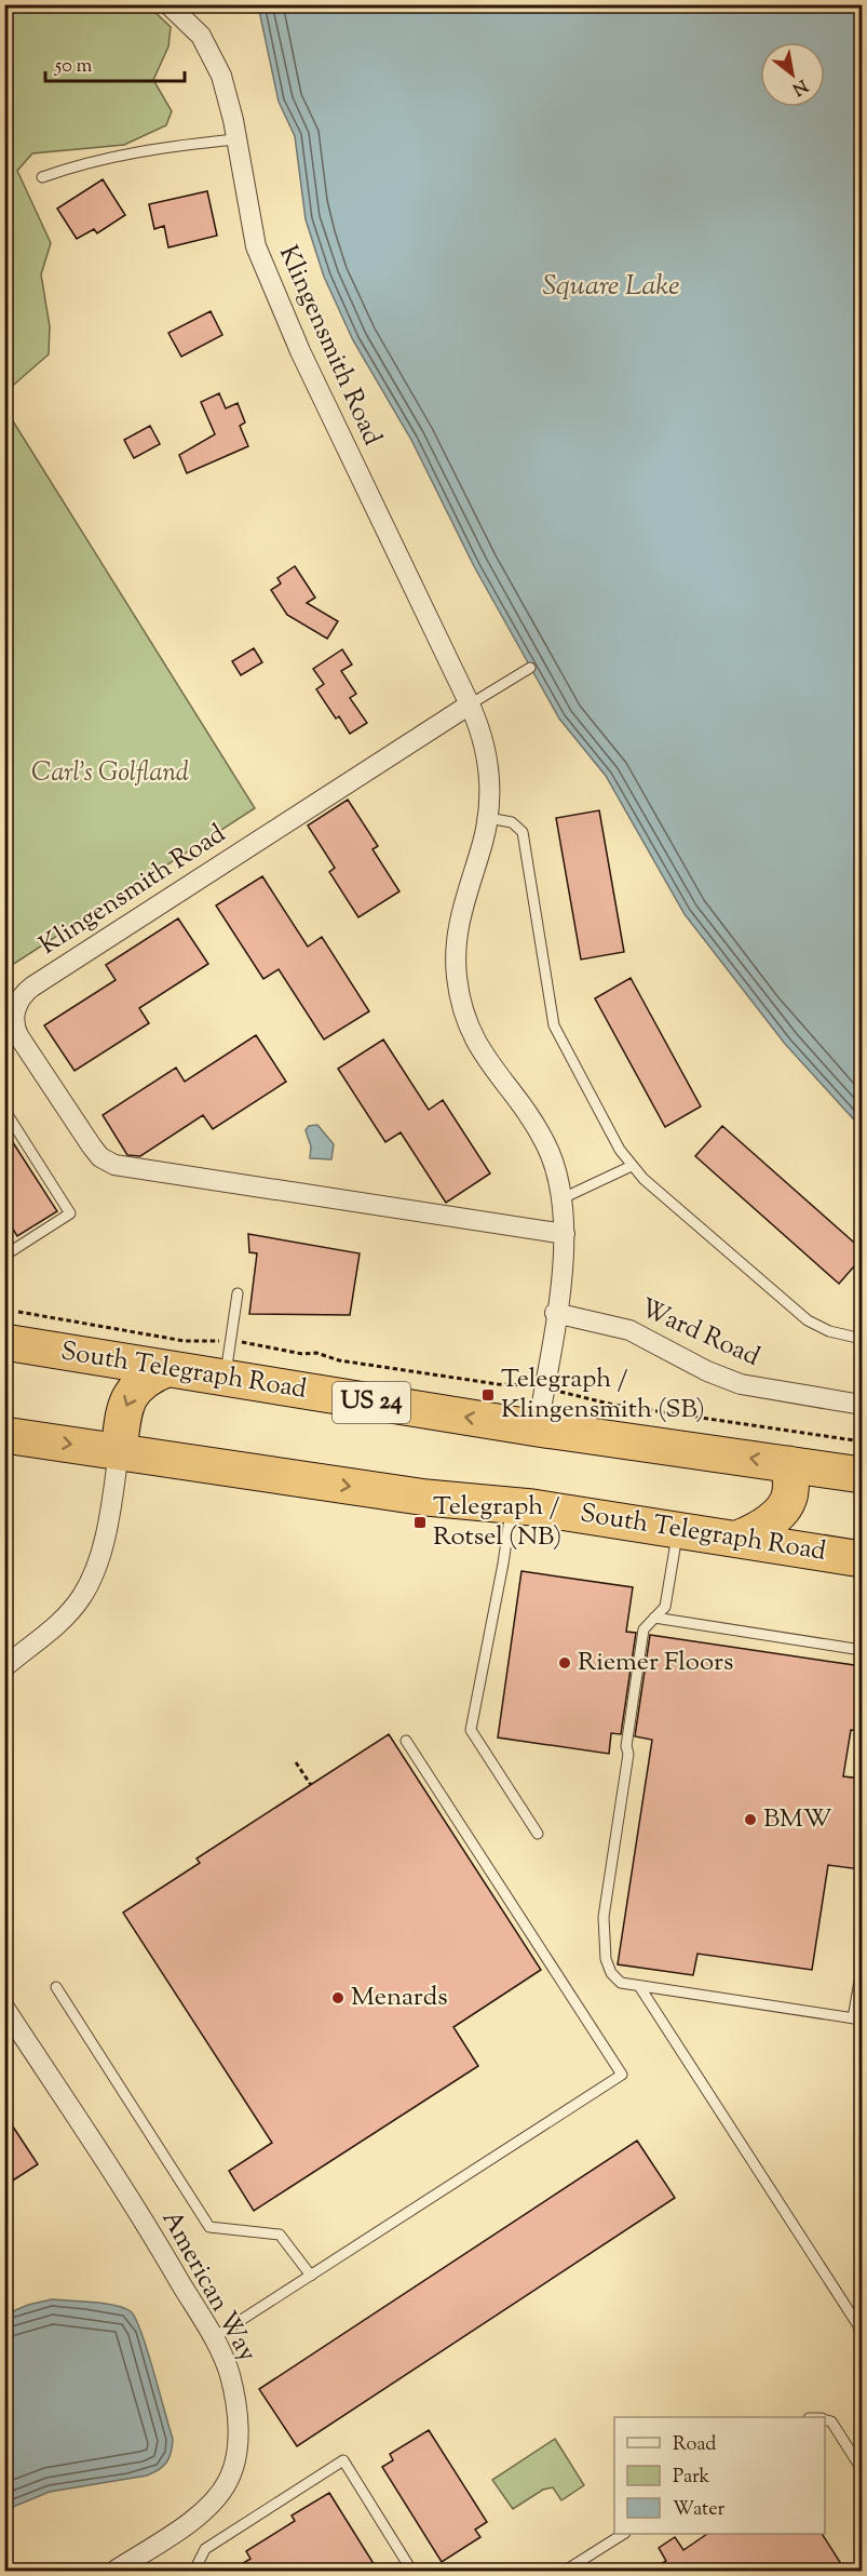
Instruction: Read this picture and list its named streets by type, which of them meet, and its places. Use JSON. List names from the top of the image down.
{
  "streets": {
    "highway": ["South Telegraph Road", "US 24"],
    "street": ["Klingensmith Road", "Ward Road", "American Way"]
  },
  "crossings": [
    ["Klingensmith Road", "Ward Road"],
    ["Klingensmith Road", "South Telegraph Road"]
  ],
  "water": ["Square Lake"],
  "parks": ["Carl's Golfland"],
  "places": {
    "transit": ["Telegraph / Klingensmith (SB)", "Telegraph / Rotsel (NB)"],
    "other": ["Riemer Floors", "BMW", "Menards"]
  },
  "legend": ["Road", "Park", "Water"],
  "scale_bar": "50 m",
  "north": "bottom right"
}
